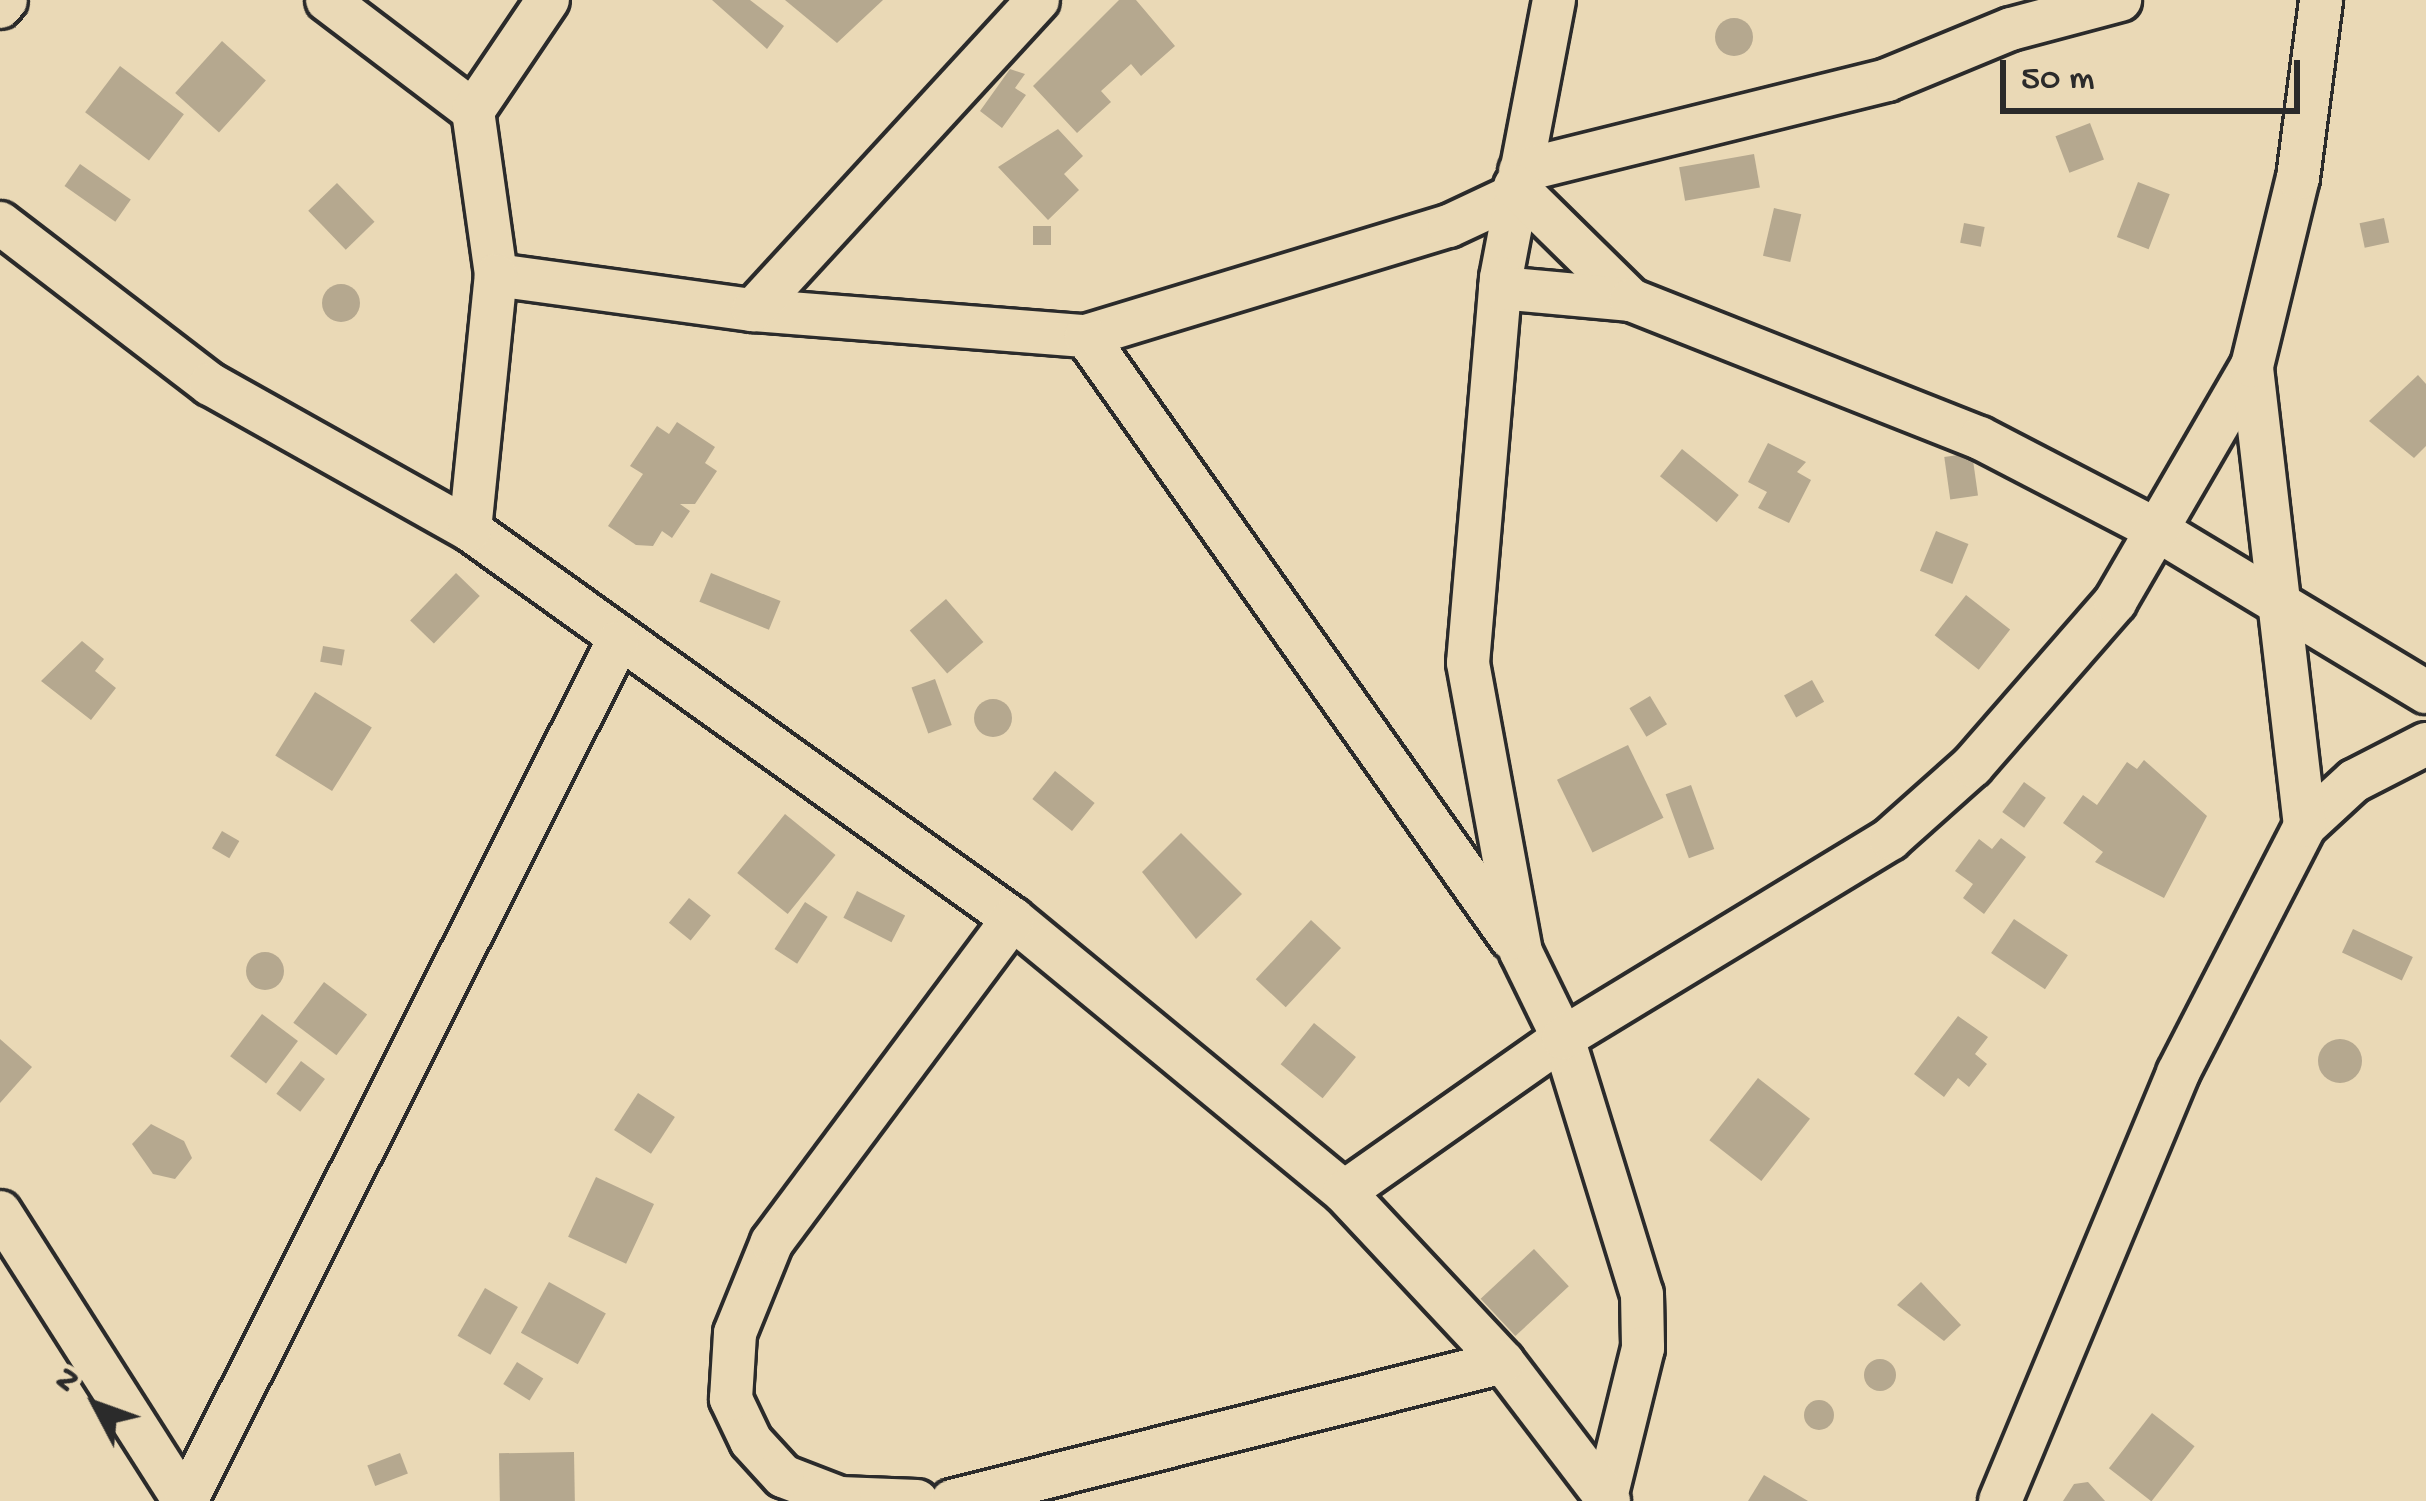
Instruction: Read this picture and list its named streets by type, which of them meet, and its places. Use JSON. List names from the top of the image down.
{
  "scale_bar": "50 m",
  "north": "top left"
}
